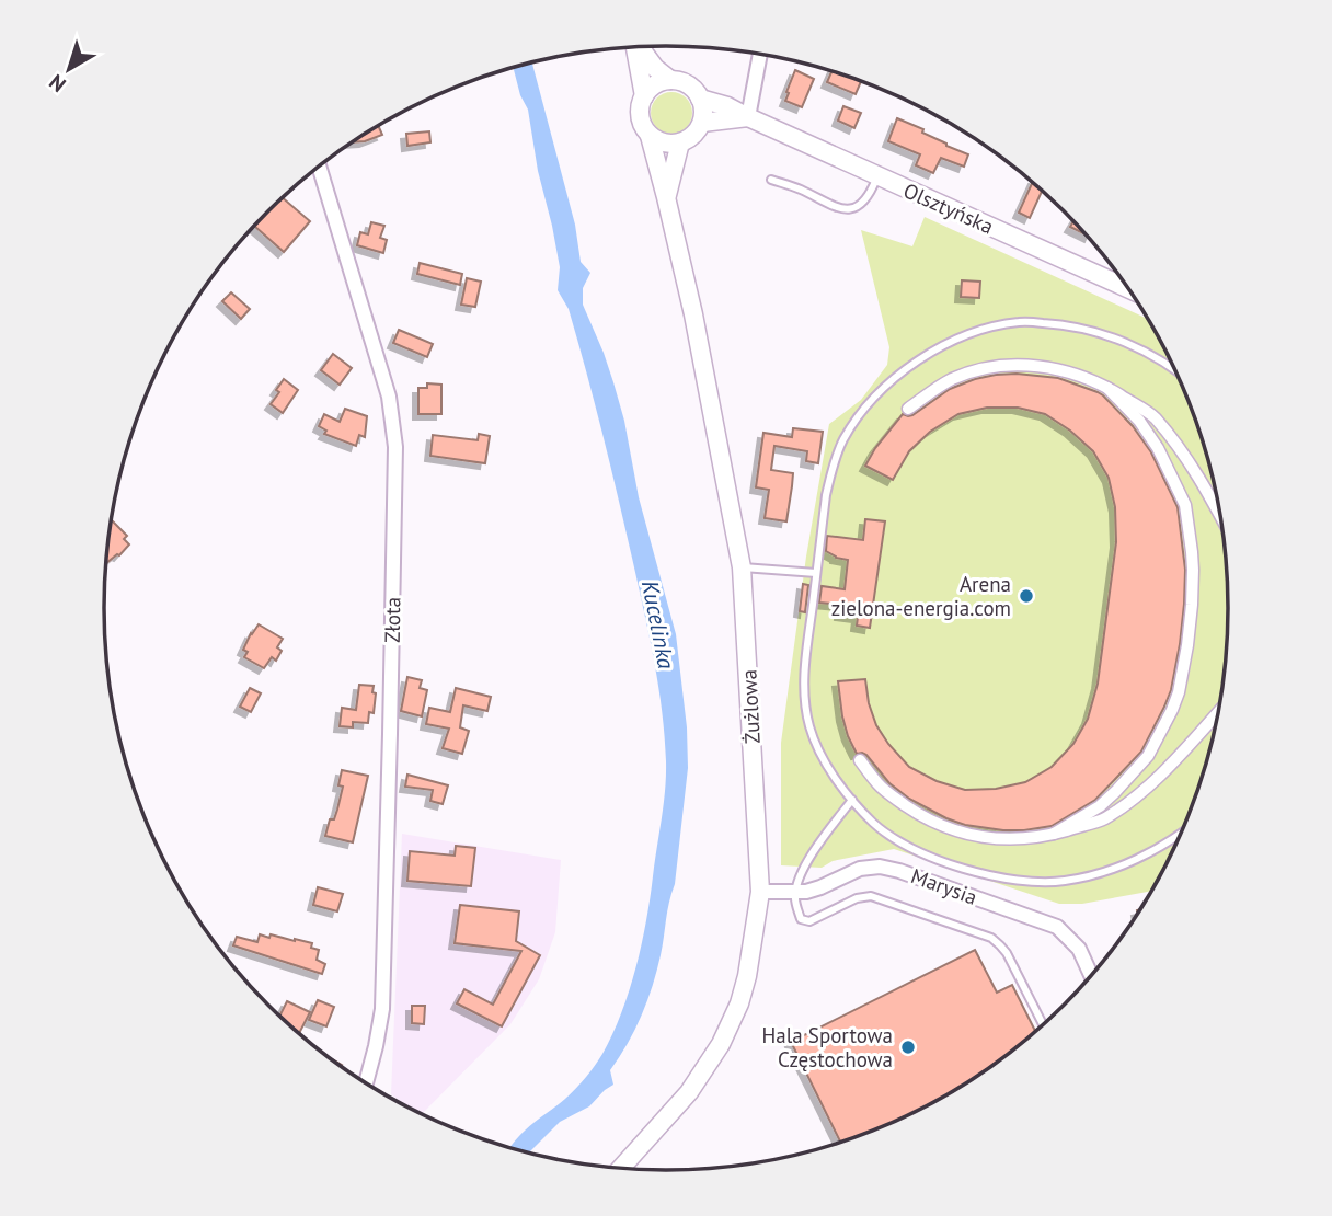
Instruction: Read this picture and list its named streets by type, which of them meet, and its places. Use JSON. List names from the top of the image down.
{
  "streets": {
    "street": [
      "Olsztyńska",
      "Złota",
      "Żużlowa",
      "Marysia"
    ]
  },
  "crossings": [
    ["Olsztyńska", "Żużlowa"],
    ["Żużlowa", "Marysia"]
  ],
  "water": ["Kucelinka"],
  "places": ["Arena zielona-energia.com", "Hala Sportowa Częstochowa"],
  "north": "bottom left"
}
